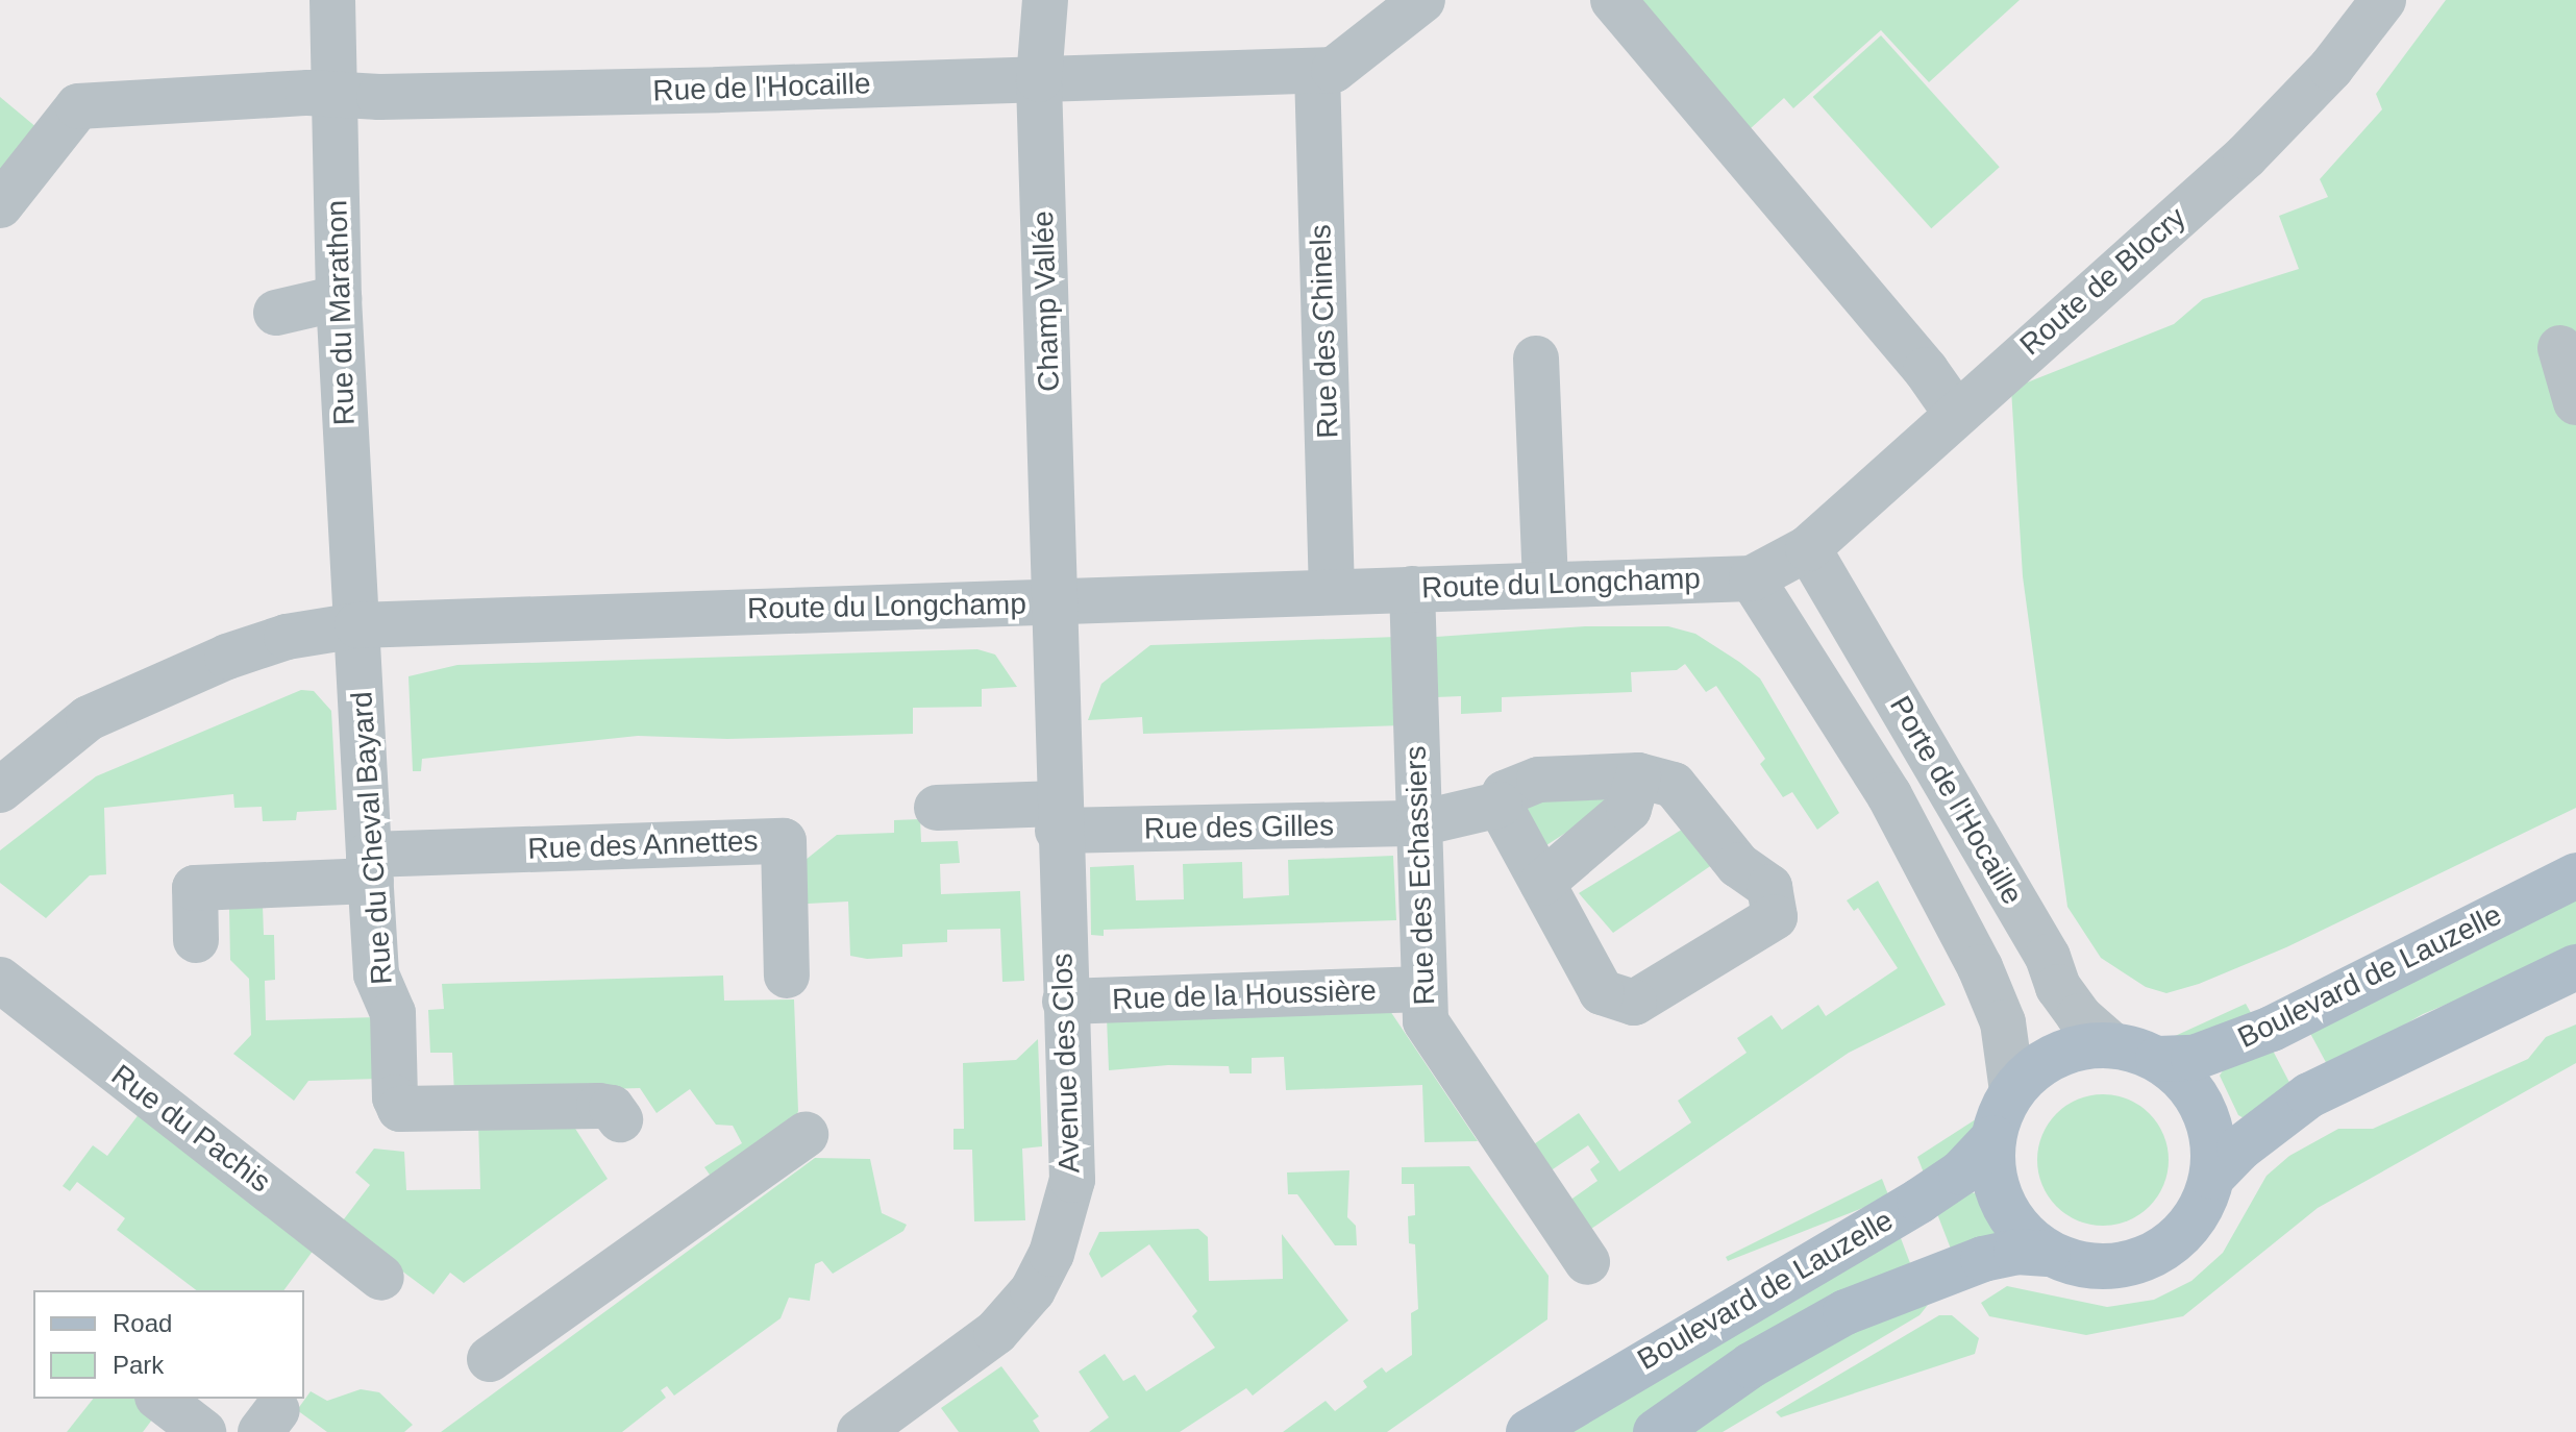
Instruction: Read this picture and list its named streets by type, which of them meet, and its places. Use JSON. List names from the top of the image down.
{
  "streets": {
    "main road": ["Boulevard de Lauzelle"],
    "street": [
      "Rue de l'Hocaille",
      "Route de Blocry",
      "Champ Vallée",
      "Rue du Marathon",
      "Rue des Chinels",
      "Route du Longchamp",
      "Porte de l'Hocaille",
      "Rue des Gilles",
      "Rue du Cheval Bayard",
      "Rue des Annettes",
      "Rue des Echassiers",
      "Rue de la Houssière",
      "Avenue des Clos",
      "Rue du Pachis"
    ]
  },
  "crossings": [
    ["Rue de l'Hocaille", "Champ Vallée"],
    ["Rue de l'Hocaille", "Rue du Marathon"],
    ["Rue de l'Hocaille", "Rue des Chinels"],
    ["Route de Blocry", "Route du Longchamp"],
    ["Route de Blocry", "Porte de l'Hocaille"],
    ["Champ Vallée", "Route du Longchamp"],
    ["Champ Vallée", "Avenue des Clos"],
    ["Rue du Marathon", "Route du Longchamp"],
    ["Rue du Marathon", "Rue du Cheval Bayard"],
    ["Rue des Chinels", "Route du Longchamp"],
    ["Route du Longchamp", "Porte de l'Hocaille"],
    ["Route du Longchamp", "Rue du Cheval Bayard"],
    ["Route du Longchamp", "Rue des Echassiers"],
    ["Route du Longchamp", "Avenue des Clos"],
    ["Porte de l'Hocaille", "Boulevard de Lauzelle"],
    ["Rue des Gilles", "Rue des Echassiers"],
    ["Rue des Gilles", "Avenue des Clos"],
    ["Rue du Cheval Bayard", "Rue des Annettes"],
    ["Rue des Echassiers", "Rue de la Houssière"],
    ["Rue de la Houssière", "Avenue des Clos"]
  ],
  "legend": ["Road", "Park"]
}
